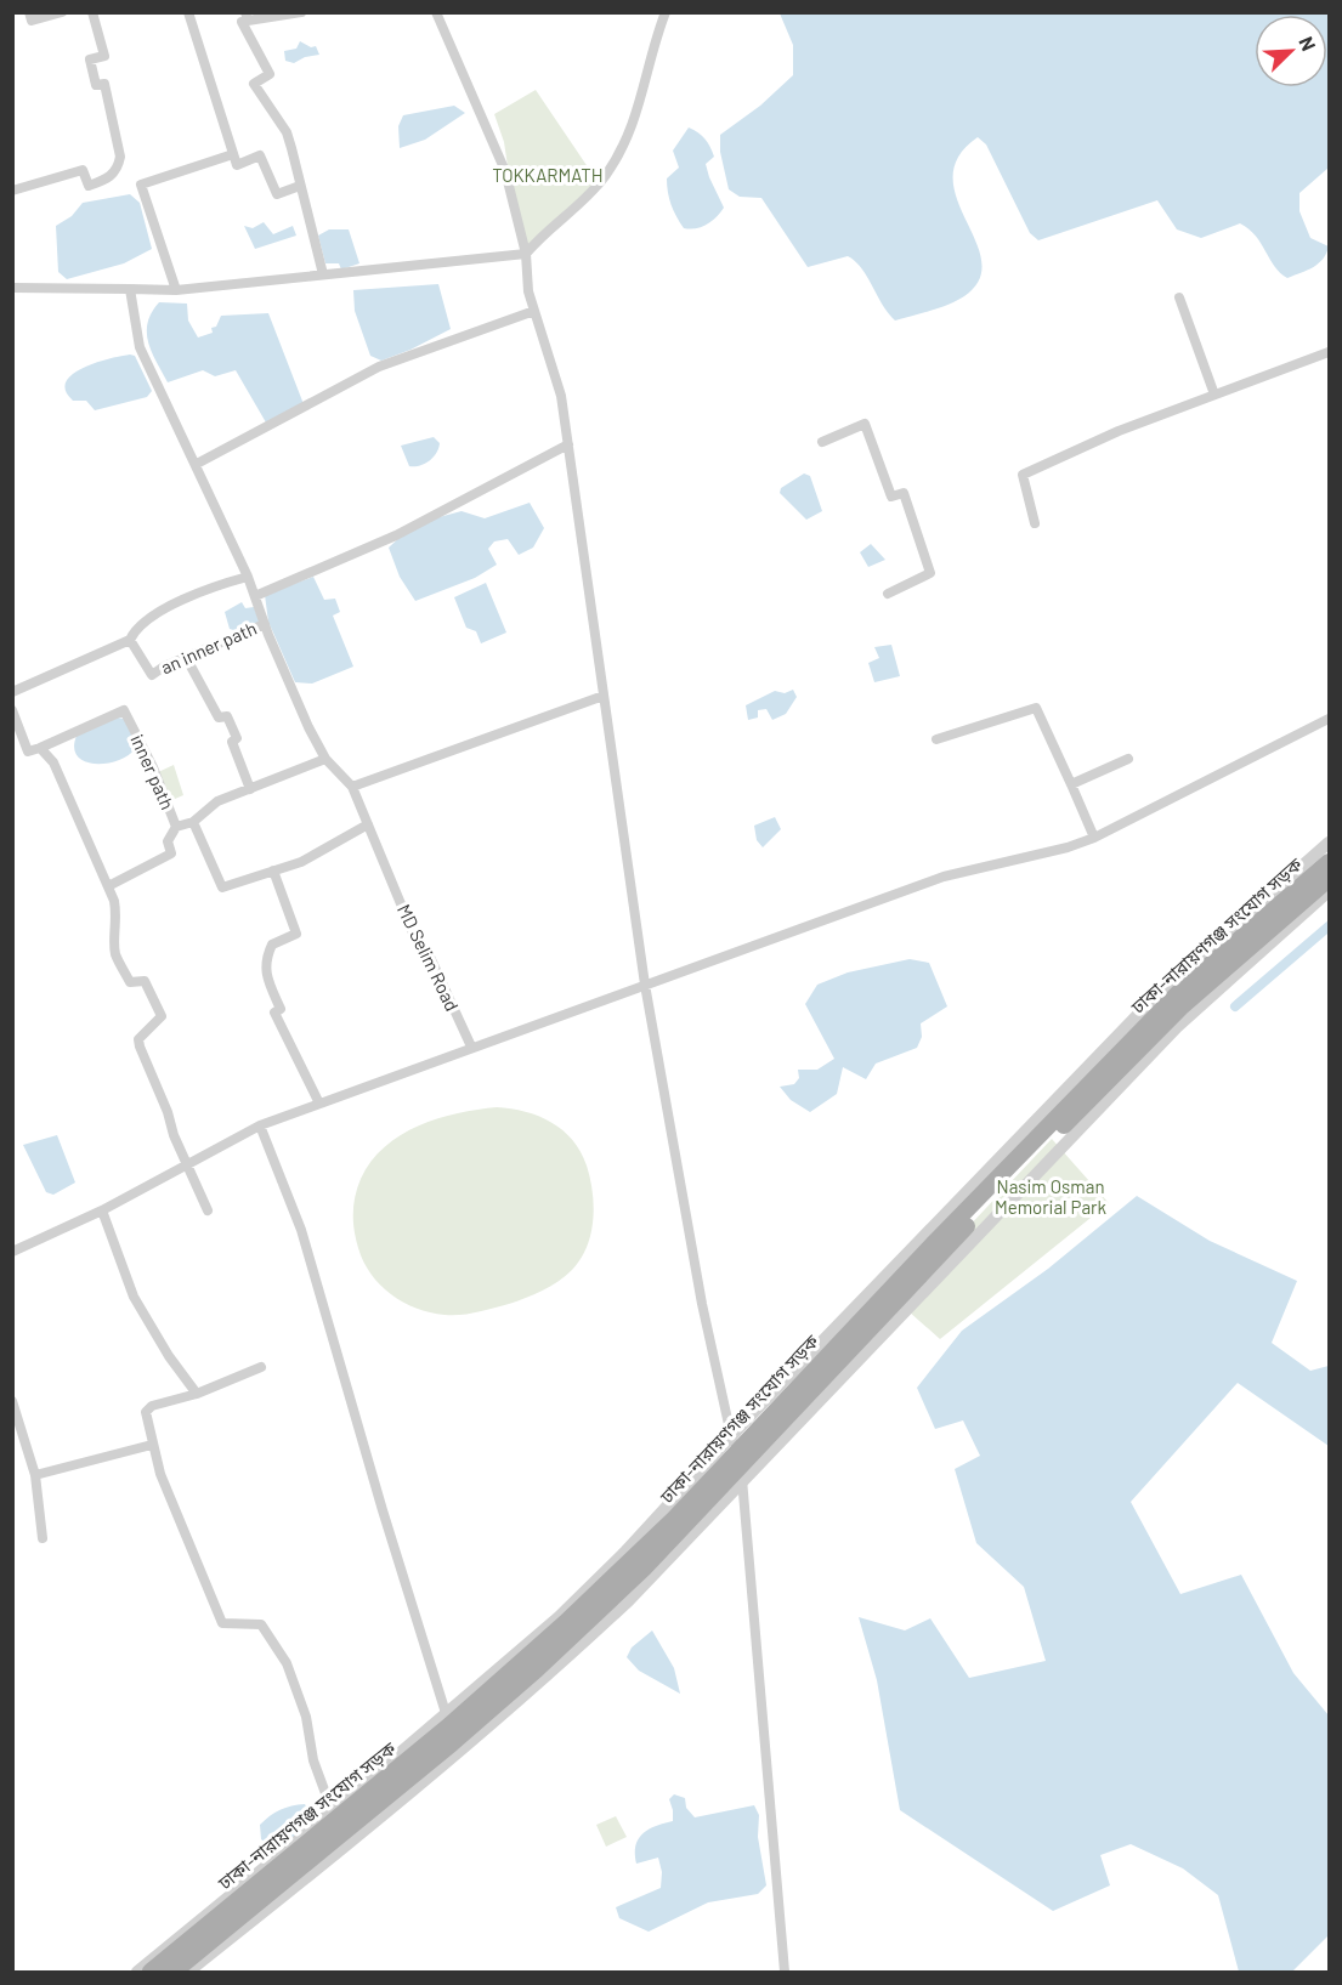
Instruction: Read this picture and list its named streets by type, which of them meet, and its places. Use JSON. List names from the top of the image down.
{
  "streets": {
    "main road": ["ঢাকা-নারায়ণগঞ্জ সংযোগ সড়ক"],
    "street": ["an inner path", "inner path", "MD Selim Road"]
  },
  "parks": ["TOKKARMATH", "Nasim Osman Memorial Park"],
  "north": "top right"
}
